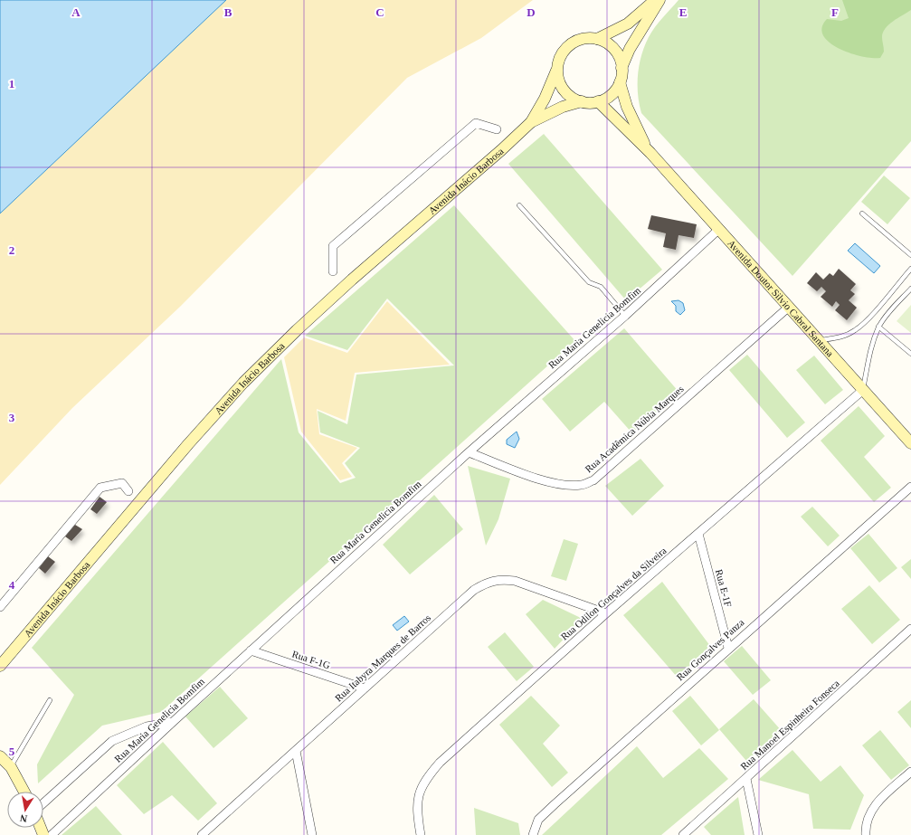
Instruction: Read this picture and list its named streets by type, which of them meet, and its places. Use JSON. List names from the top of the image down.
{
  "streets": {
    "main road": ["Avenida Inácio Barbosa", "Avenida Doutor Silvio Cabral Santana"],
    "street": [
      "Rua Maria Genelicia Bomfim",
      "Rua Acadêmica Núbia Marques",
      "Rua E-1F",
      "Rua Odilon Gonçalves da Silveira",
      "Rua Gonçalves Panza",
      "Rua Itabyra Marques de Barros",
      "Rua F-1G",
      "Rua Manoel Espinheira Fonseca"
    ]
  },
  "crossings": [
    ["Avenida Inácio Barbosa", "Avenida Doutor Silvio Cabral Santana"],
    ["Avenida Doutor Silvio Cabral Santana", "Rua Maria Genelicia Bomfim"],
    ["Avenida Doutor Silvio Cabral Santana", "Rua Acadêmica Núbia Marques"],
    ["Avenida Doutor Silvio Cabral Santana", "Rua Odilon Gonçalves da Silveira"],
    ["Rua Maria Genelicia Bomfim", "Rua Acadêmica Núbia Marques"],
    ["Rua Maria Genelicia Bomfim", "Rua F-1G"],
    ["Rua E-1F", "Rua Odilon Gonçalves da Silveira"],
    ["Rua E-1F", "Rua Gonçalves Panza"],
    ["Rua Odilon Gonçalves da Silveira", "Rua Itabyra Marques de Barros"],
    ["Rua Itabyra Marques de Barros", "Rua F-1G"]
  ],
  "north": "bottom",
  "grid": {
    "columns": [
      "A",
      "B",
      "C",
      "D",
      "E",
      "F"
    ],
    "rows": [
      "1",
      "2",
      "3",
      "4",
      "5"
    ]
  }
}
